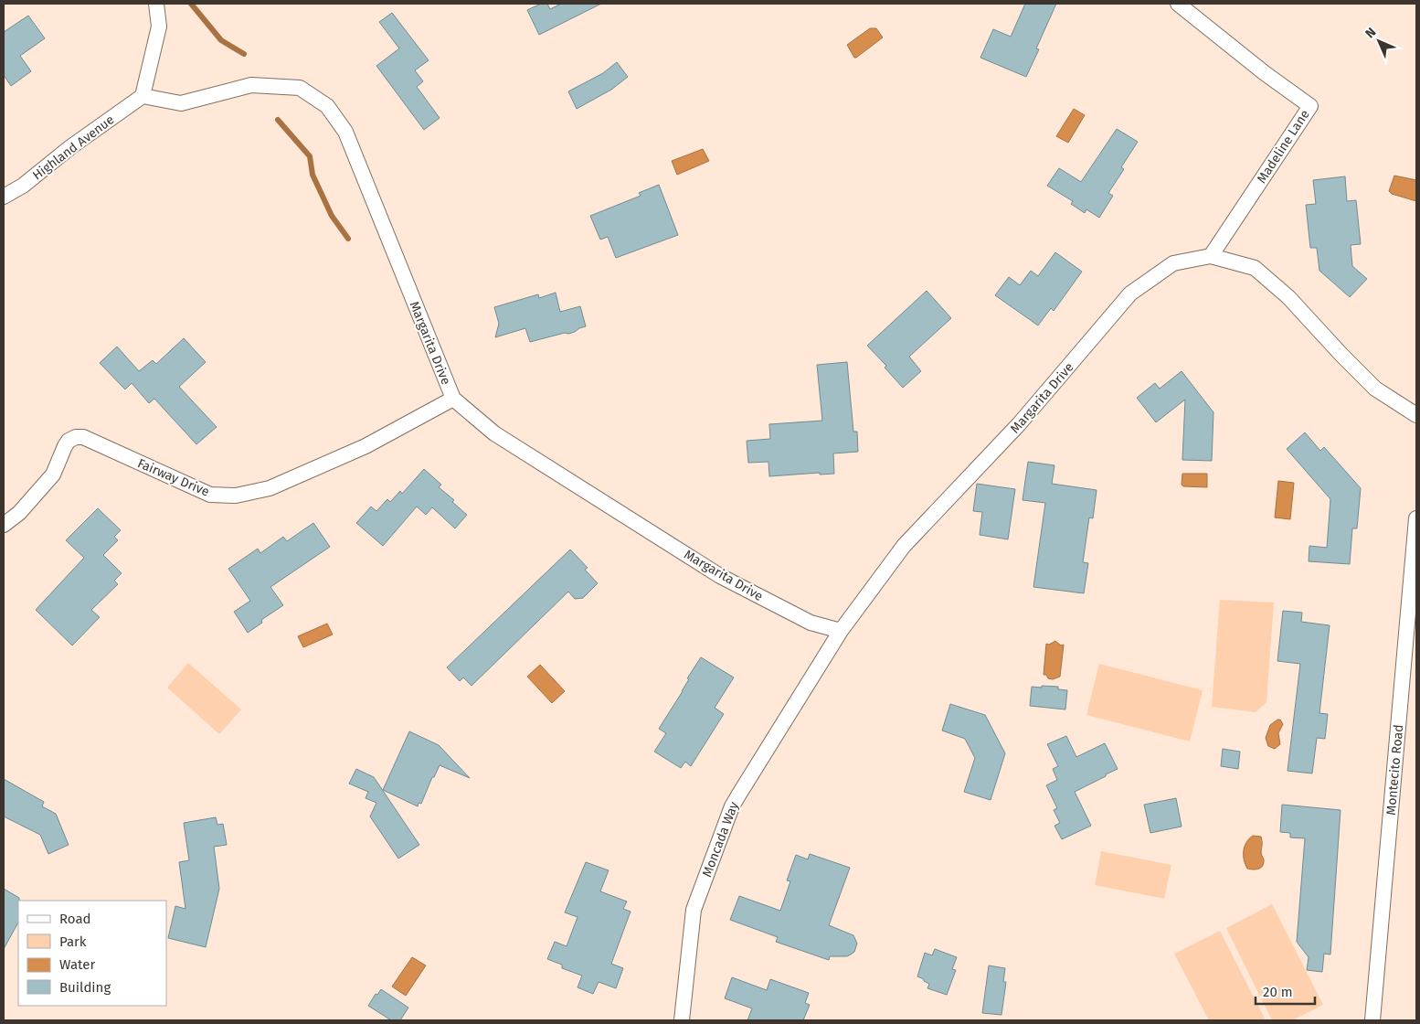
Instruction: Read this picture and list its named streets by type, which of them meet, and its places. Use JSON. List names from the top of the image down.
{
  "streets": {
    "street": [
      "Madeline Lane",
      "Highland Avenue",
      "Margarita Drive",
      "Fairway Drive",
      "Montecito Road",
      "Moncada Way"
    ]
  },
  "crossings": [
    ["Madeline Lane", "Margarita Drive"],
    ["Highland Avenue", "Margarita Drive"],
    ["Margarita Drive", "Fairway Drive"],
    ["Margarita Drive", "Moncada Way"]
  ],
  "legend": [
    "Road",
    "Park",
    "Water",
    "Building"
  ],
  "scale_bar": "20 m",
  "north": "top left"
}
